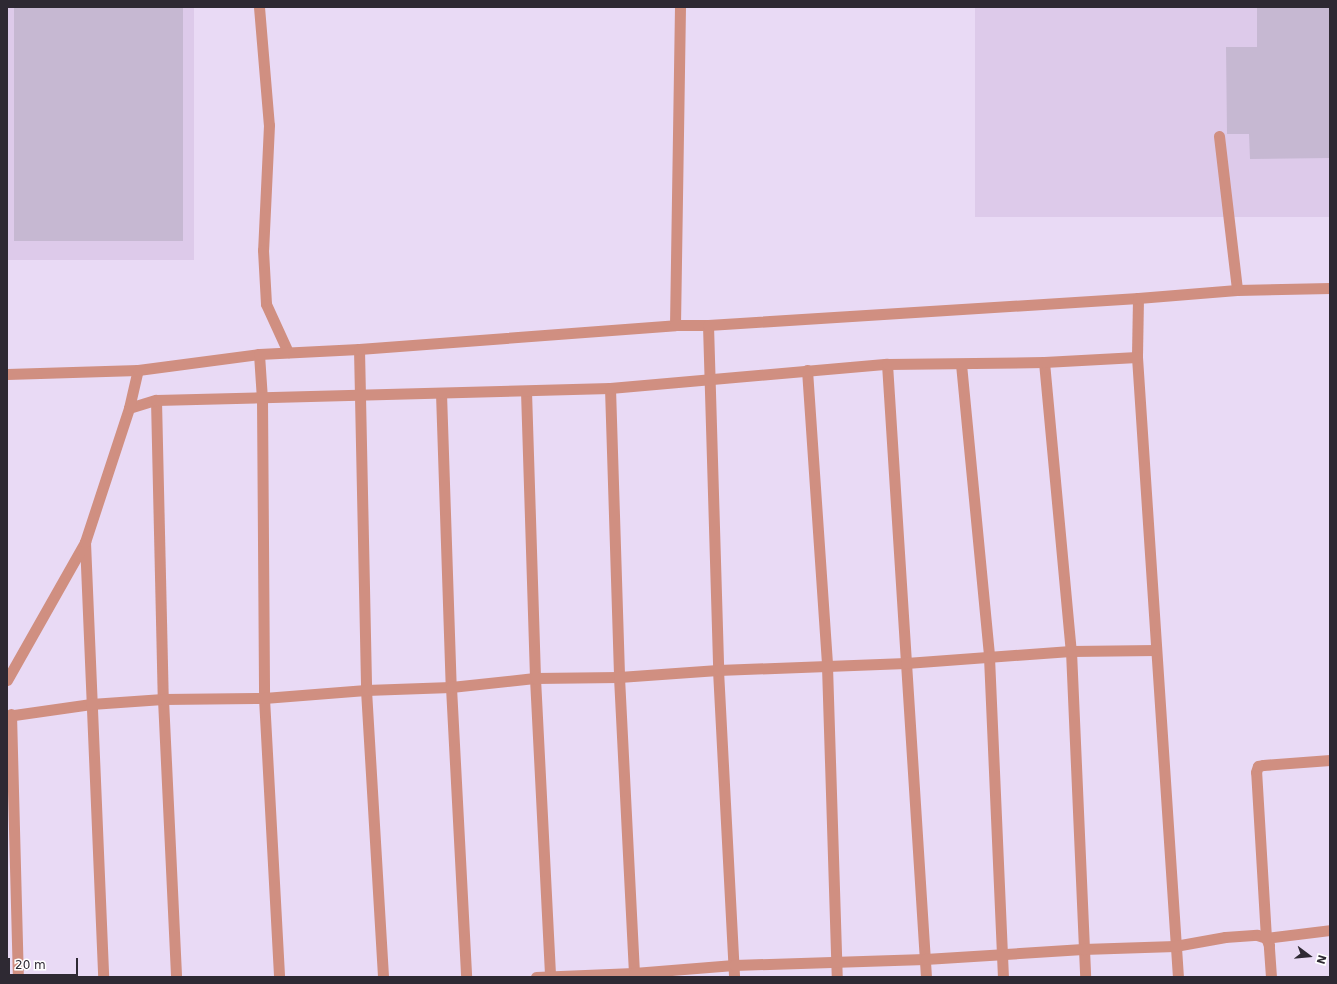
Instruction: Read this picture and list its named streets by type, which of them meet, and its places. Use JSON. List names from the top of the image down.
{
  "scale_bar": "20 m",
  "north": "right"
}
